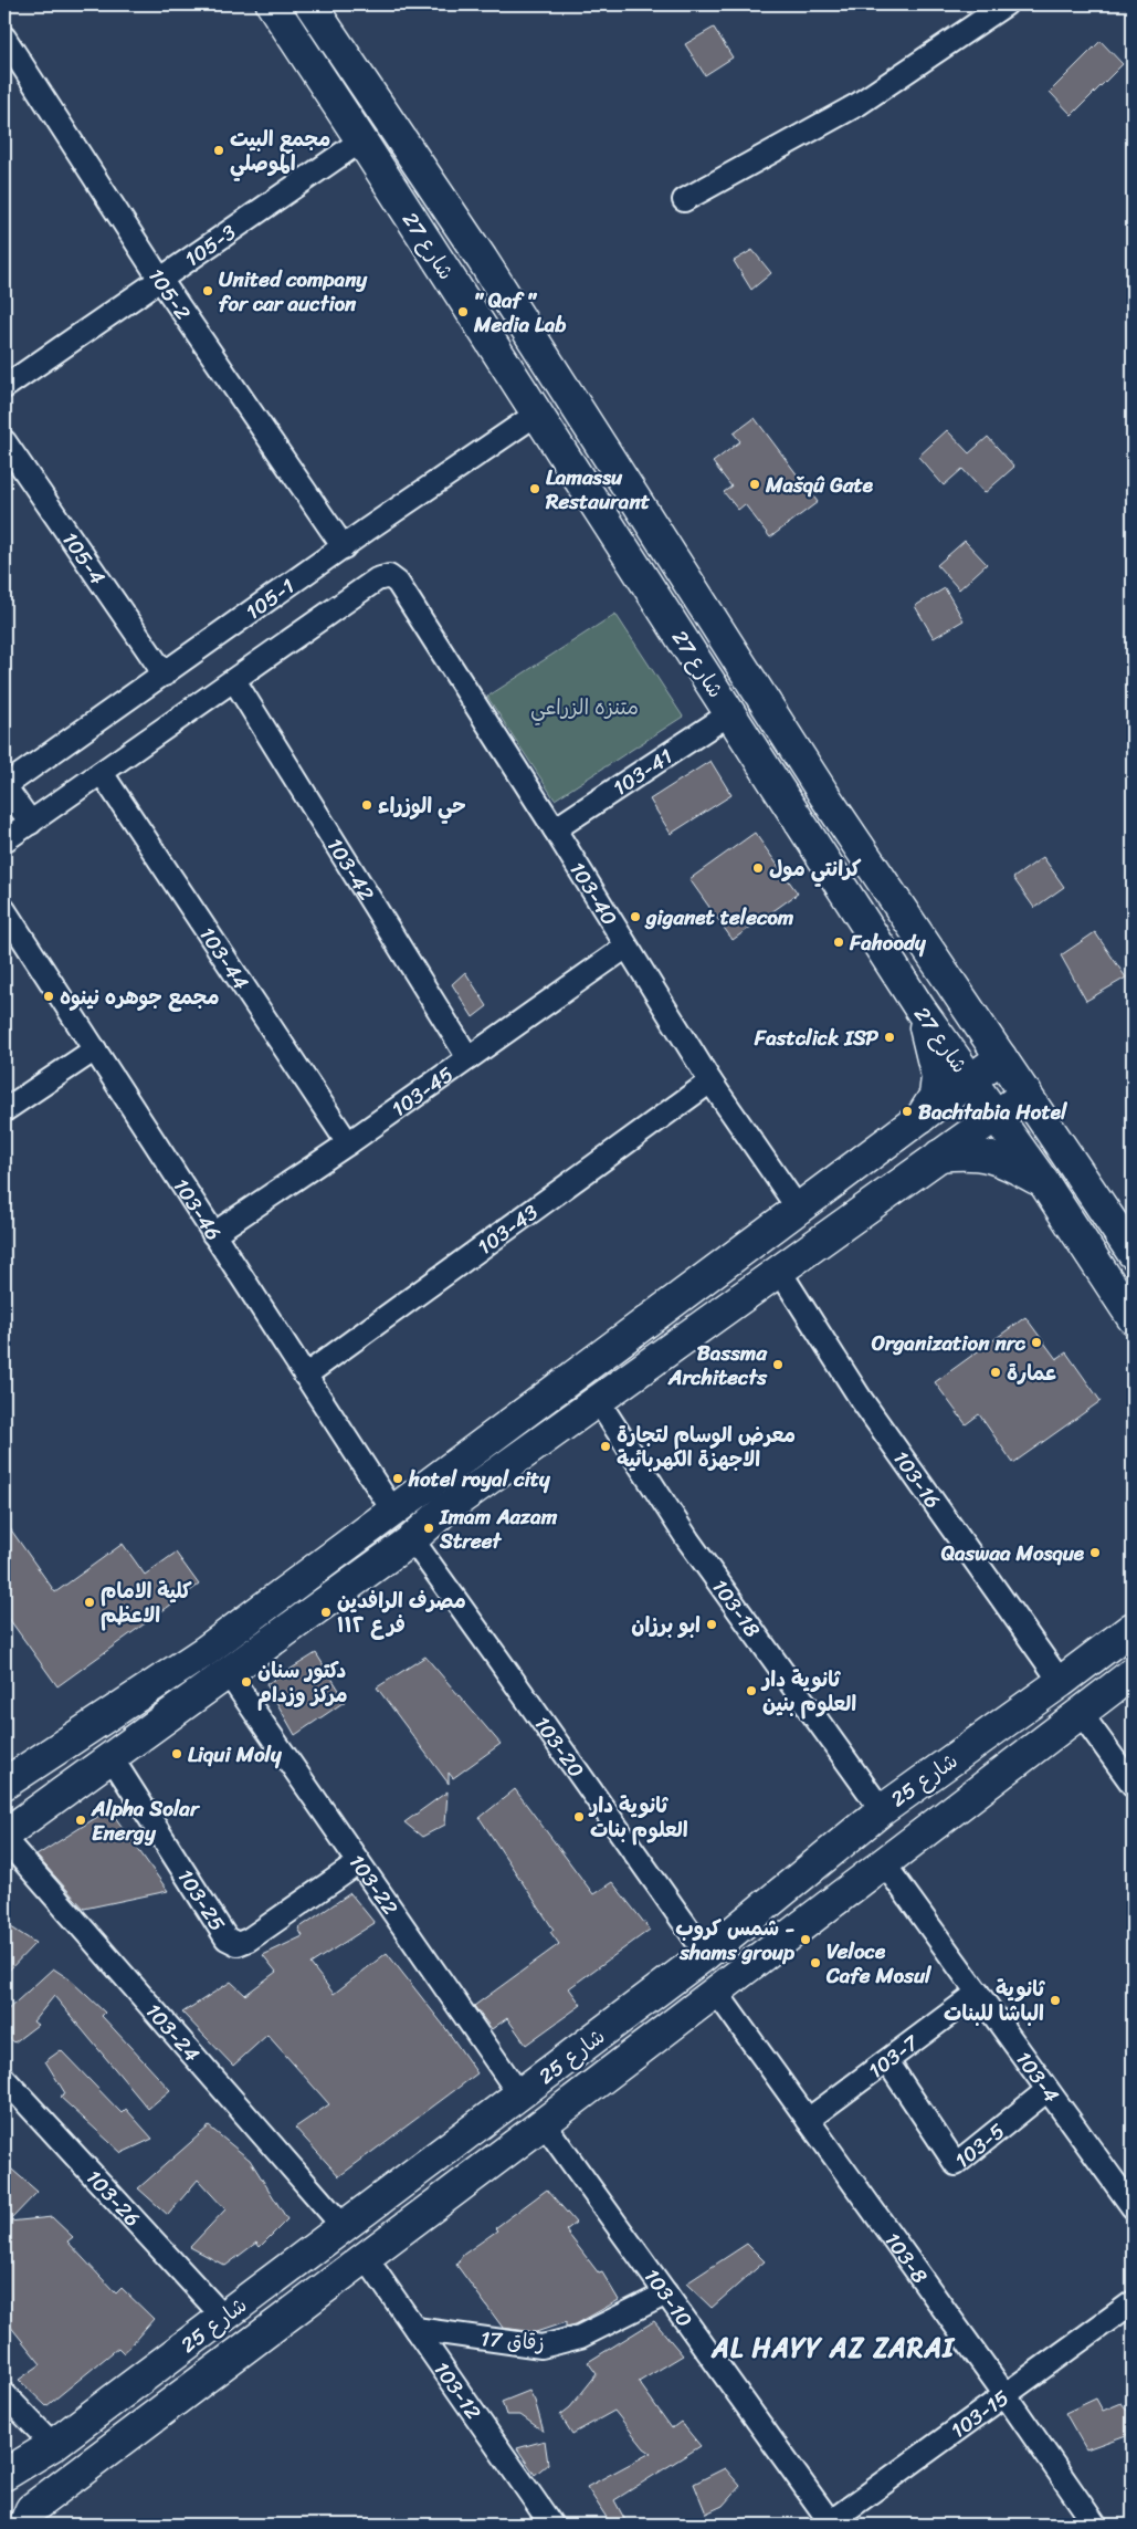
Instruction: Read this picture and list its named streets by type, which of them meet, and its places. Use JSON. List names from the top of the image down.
{
  "streets": {
    "main road": ["شارع 27", "شارع 25"],
    "street": [
      "105-3",
      "105-2",
      "105-4",
      "105-1",
      "103-41",
      "103-42",
      "103-40",
      "103-44",
      "103-45",
      "103-46",
      "103-43",
      "103-16",
      "103-18",
      "103-20",
      "103-22",
      "103-25",
      "103-24",
      "103-7",
      "103-4",
      "103-5",
      "103-26",
      "103-8",
      "103-10",
      "زقاق 17",
      "103-12",
      "103-15"
    ]
  },
  "crossings": [
    ["105-3", "شارع 27"],
    ["105-3", "105-2"],
    ["شارع 27", "105-1"],
    ["شارع 27", "103-41"],
    ["105-2", "105-1"],
    ["105-4", "105-1"],
    ["103-41", "103-40"],
    ["103-42", "103-40"],
    ["103-42", "103-45"],
    ["103-40", "103-45"],
    ["103-40", "103-43"],
    ["103-44", "103-45"],
    ["103-45", "103-46"],
    ["103-46", "103-43"],
    ["103-16", "شارع 25"],
    ["103-18", "شارع 25"],
    ["103-20", "شارع 25"],
    ["شارع 25", "103-22"],
    ["شارع 25", "103-24"],
    ["شارع 25", "103-4"],
    ["شارع 25", "103-26"],
    ["شارع 25", "103-8"],
    ["شارع 25", "103-10"],
    ["شارع 25", "103-12"],
    ["103-22", "103-25"],
    ["103-7", "103-4"],
    ["103-7", "103-5"],
    ["103-7", "103-8"],
    ["103-4", "103-5"],
    ["103-8", "103-15"],
    ["103-10", "زقاق 17"],
    ["103-10", "103-15"],
    ["زقاق 17", "103-12"]
  ],
  "districts": ["AL HAYY AZ ZARAI"],
  "parks": ["متنزه الزراعي"],
  "places": [
    "مجمع البيت الموصلي",
    "United company for car auction",
    "\" Qaf \" Media Lab",
    "Mašqû Gate",
    "Lamassu Restaurant",
    "حي الوزراء",
    "كرانتي مول",
    "giganet telecom",
    "Fahoody",
    "مجمع جوهره نينوه",
    "Fastclick ISP",
    "Bachtabia Hotel",
    "Organization nrc",
    "Bassma Architects",
    "عمارة",
    "معرض الوسام لتجارة الاجهزة الكهربائية",
    "hotel royal city",
    "Imam Aazam Street",
    "Qaswaa Mosque",
    "كلية الامام الاعظم",
    "مصرف الرافدين فرع ١١٢",
    "ابو برزان",
    "دكتور سنان مركز وزدام",
    "ثانوية دار العلوم بنين",
    "Liqui Moly",
    "ثانوية دار العلوم بنات",
    "Alpha Solar Energy",
    "شمس كروب - shams group",
    "Veloce Cafe Mosul",
    "ثانوية الباشا للبنات"
  ]
}
